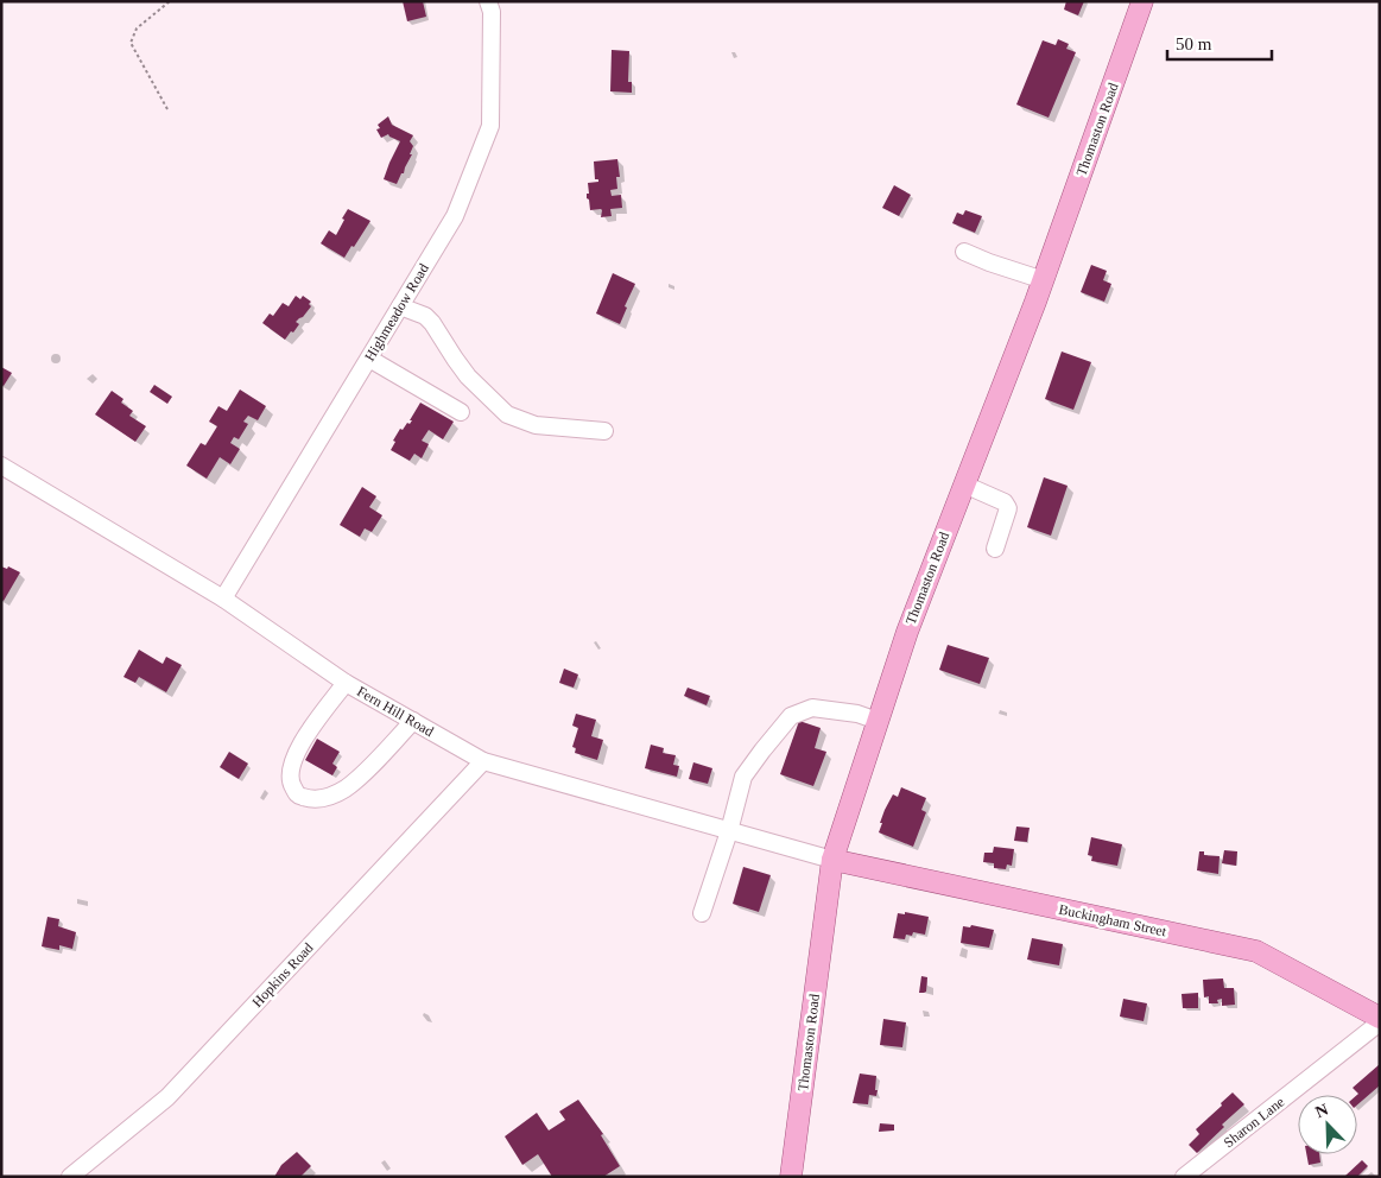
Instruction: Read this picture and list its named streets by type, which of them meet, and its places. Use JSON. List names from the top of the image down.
{
  "streets": {
    "main road": ["Thomaston Road", "Buckingham Street"],
    "street": [
      "Highmeadow Road",
      "Fern Hill Road",
      "Hopkins Road",
      "Sharon Lane"
    ]
  },
  "crossings": [
    ["Thomaston Road", "Fern Hill Road"],
    ["Thomaston Road", "Buckingham Street"],
    ["Highmeadow Road", "Fern Hill Road"],
    ["Fern Hill Road", "Buckingham Street"],
    ["Fern Hill Road", "Hopkins Road"]
  ],
  "scale_bar": "50 m",
  "north": "top left"
}
